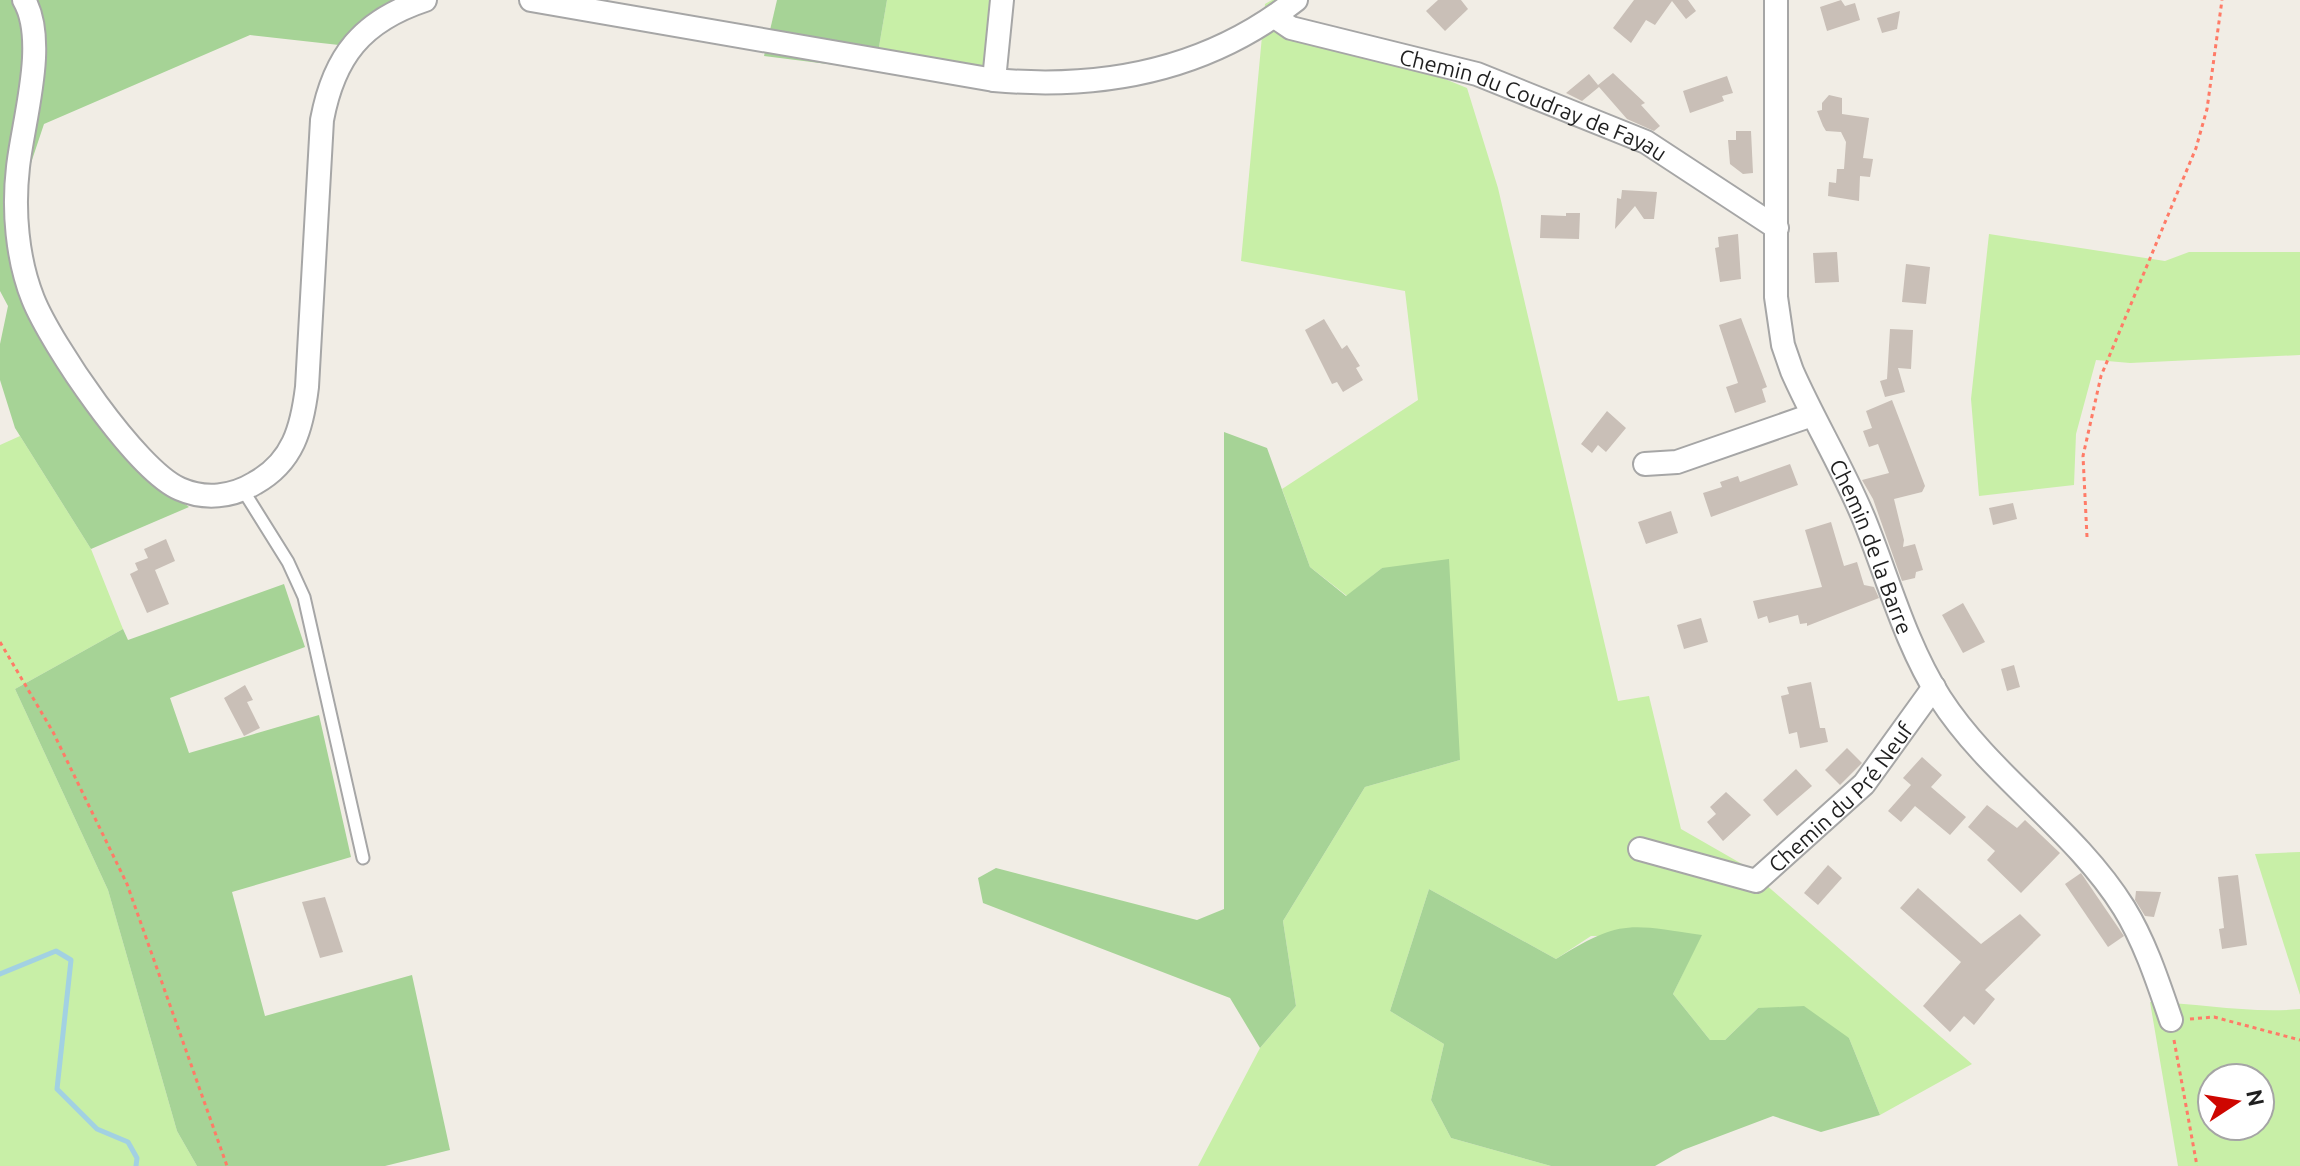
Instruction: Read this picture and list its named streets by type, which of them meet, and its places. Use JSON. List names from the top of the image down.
{
  "streets": {
    "street": ["Chemin du Coudray de Fayau", "Chemin de la Barre", "Chemin du Pré Neuf"]
  },
  "crossings": [
    ["Chemin du Coudray de Fayau", "Chemin de la Barre"],
    ["Chemin de la Barre", "Chemin du Pré Neuf"]
  ],
  "north": "right"
}
